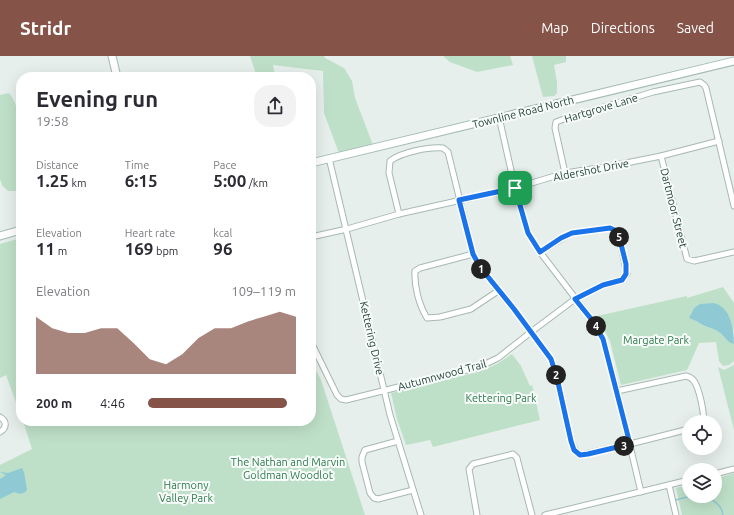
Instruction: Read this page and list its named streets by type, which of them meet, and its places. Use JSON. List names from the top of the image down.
{
  "streets": {
    "main road": ["Townline Road North"],
    "street": [
      "Hartgrove Lane",
      "Aldershot Drive",
      "Dartmoor Street",
      "Kettering Drive",
      "Autumnwood Trail"
    ]
  },
  "crossings": [
    ["Hartgrove Lane", "Aldershot Drive"],
    ["Townline Road North", "Kettering Drive"],
    ["Aldershot Drive", "Dartmoor Street"],
    ["Aldershot Drive", "Kettering Drive"],
    ["Kettering Drive", "Autumnwood Trail"]
  ],
  "parks": [
    "Margate Park",
    "Kettering Park",
    "The Nathan and Marvin Goldman Woodlot",
    "Harmony Valley Park"
  ],
  "page": {
    "header": "Stridr",
    "nav": ["Map", "Directions", "Saved"],
    "heading": ["Evening run", "19:58"],
    "stats": [
      ["Distance", "1.25 km"],
      ["Time", "6:15"],
      ["Pace", "5:00 /km"],
      ["Elevation", "11 m"],
      ["Heart rate", "169 bpm"],
      ["kcal", "96"]
    ],
    "pins": [
      "5",
      "1",
      "4",
      "2",
      "3"
    ],
    "chart": ["Elevation", "109–119 m"],
    "list": [
      {
        "name": "200 m",
        "note": "4:46"
      }
    ]
  }
}
